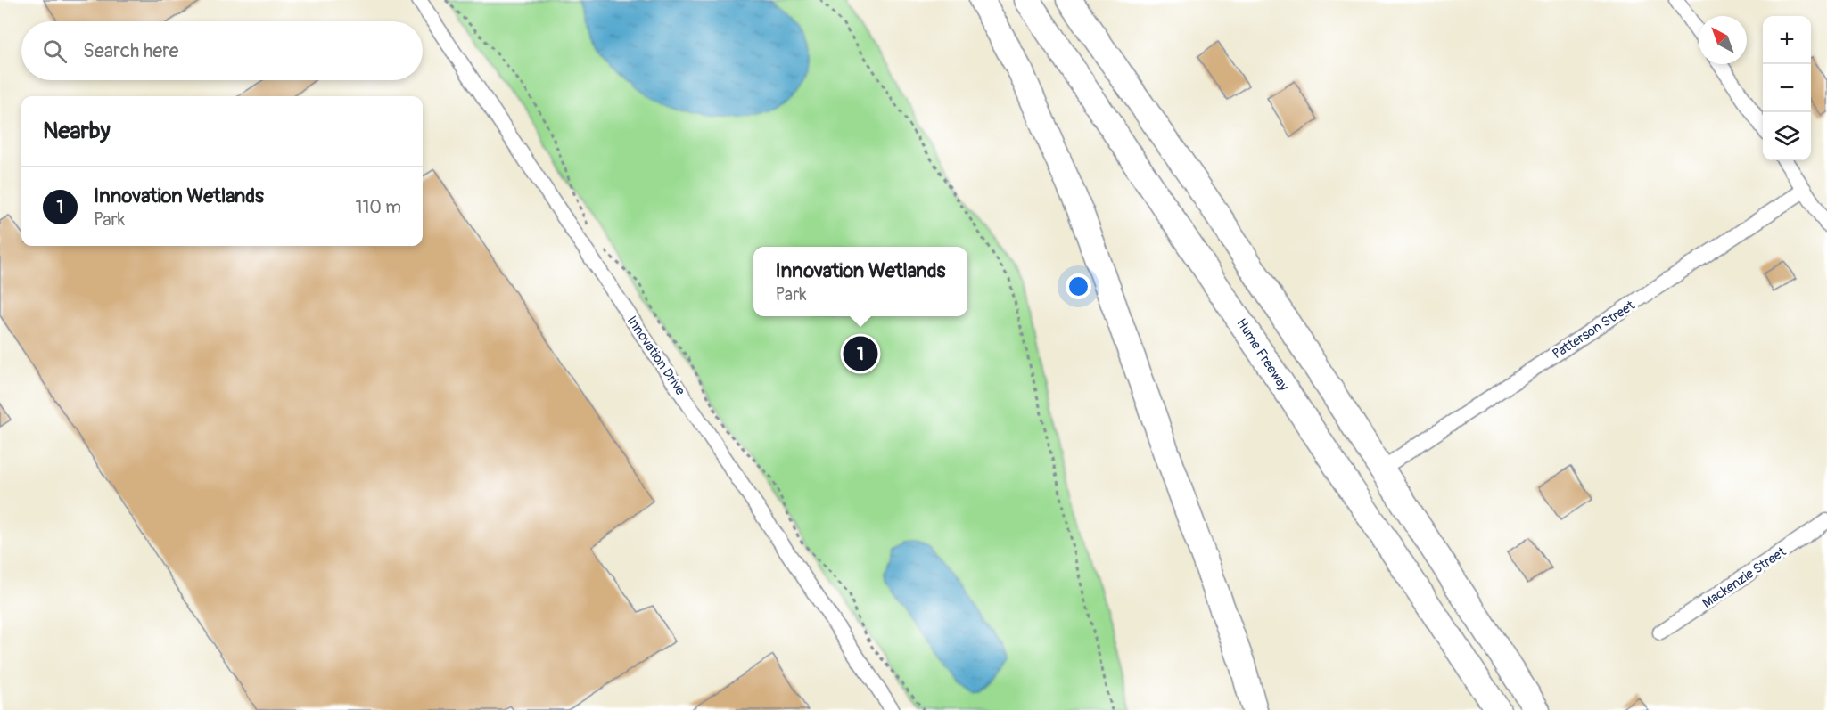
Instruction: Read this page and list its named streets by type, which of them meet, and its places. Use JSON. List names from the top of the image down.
{
  "streets": {
    "highway": ["Hume Freeway"],
    "street": ["Patterson Street", "Innovation Drive", "Mackenzie Street"]
  },
  "north": "top left",
  "page": {
    "map_buttons": ["+", "−"],
    "search": "Search here",
    "heading": "Nearby",
    "list": [
      {
        "mark": "1",
        "name": "Innovation Wetlands",
        "note": "Park",
        "value": "110 m"
      }
    ],
    "popup": ["Innovation Wetlands", "Park"],
    "pins": "1"
  }
}
